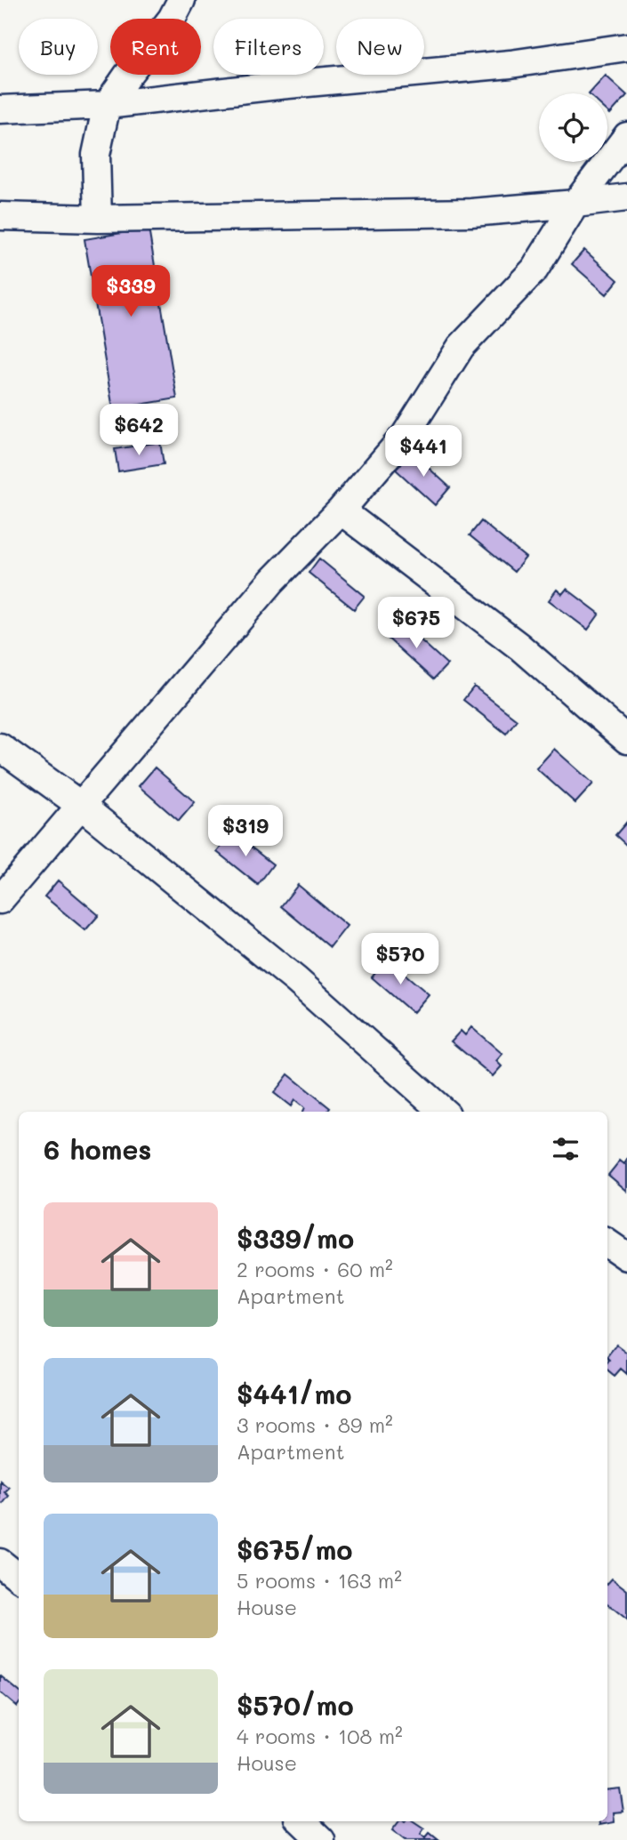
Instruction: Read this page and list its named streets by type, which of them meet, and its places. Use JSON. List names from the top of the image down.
{
  "page": {
    "chip": [
      "Buy",
      "Rent",
      "Filters",
      "New"
    ],
    "price": [
      "$339",
      "$642",
      "$441",
      "$675",
      "$319",
      "$570"
    ],
    "heading": "6 homes",
    "list": [
      {
        "name": "$339/mo",
        "note": "2 rooms · 60 m² · Apartment"
      },
      {
        "name": "$441/mo",
        "note": "3 rooms · 89 m² · Apartment"
      },
      {
        "name": "$675/mo",
        "note": "5 rooms · 163 m² · House"
      },
      {
        "name": "$570/mo",
        "note": "4 rooms · 108 m² · House"
      }
    ]
  }
}
